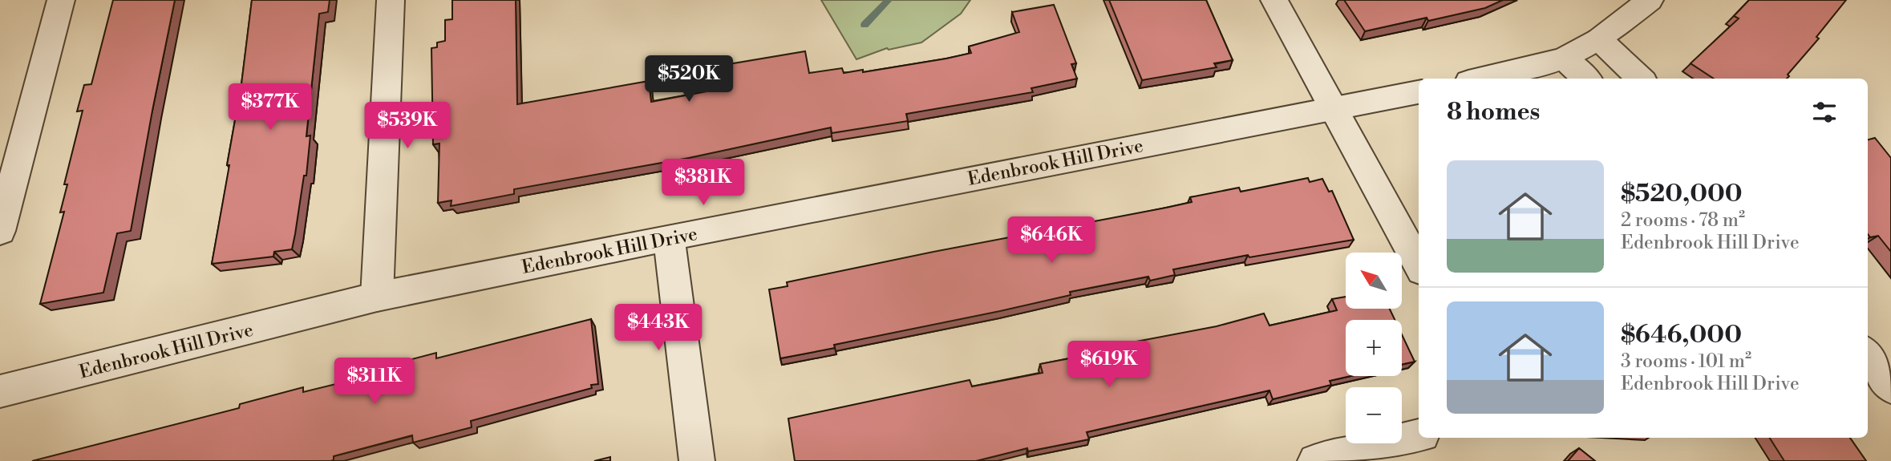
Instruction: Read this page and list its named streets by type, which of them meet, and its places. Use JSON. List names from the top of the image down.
{
  "streets": {
    "street": ["Edenbrook Hill Drive"]
  },
  "north": "top left",
  "page": {
    "price": [
      "$520K",
      "$377K",
      "$539K",
      "$381K",
      "$646K",
      "$443K",
      "$619K",
      "$311K"
    ],
    "heading": "8 homes",
    "list": [
      {
        "name": "$520,000",
        "note": "2 rooms · 78 m² · Edenbrook Hill Drive"
      },
      {
        "name": "$646,000",
        "note": "3 rooms · 101 m² · Edenbrook Hill Drive"
      }
    ],
    "map_buttons": ["+", "−"]
  }
}
